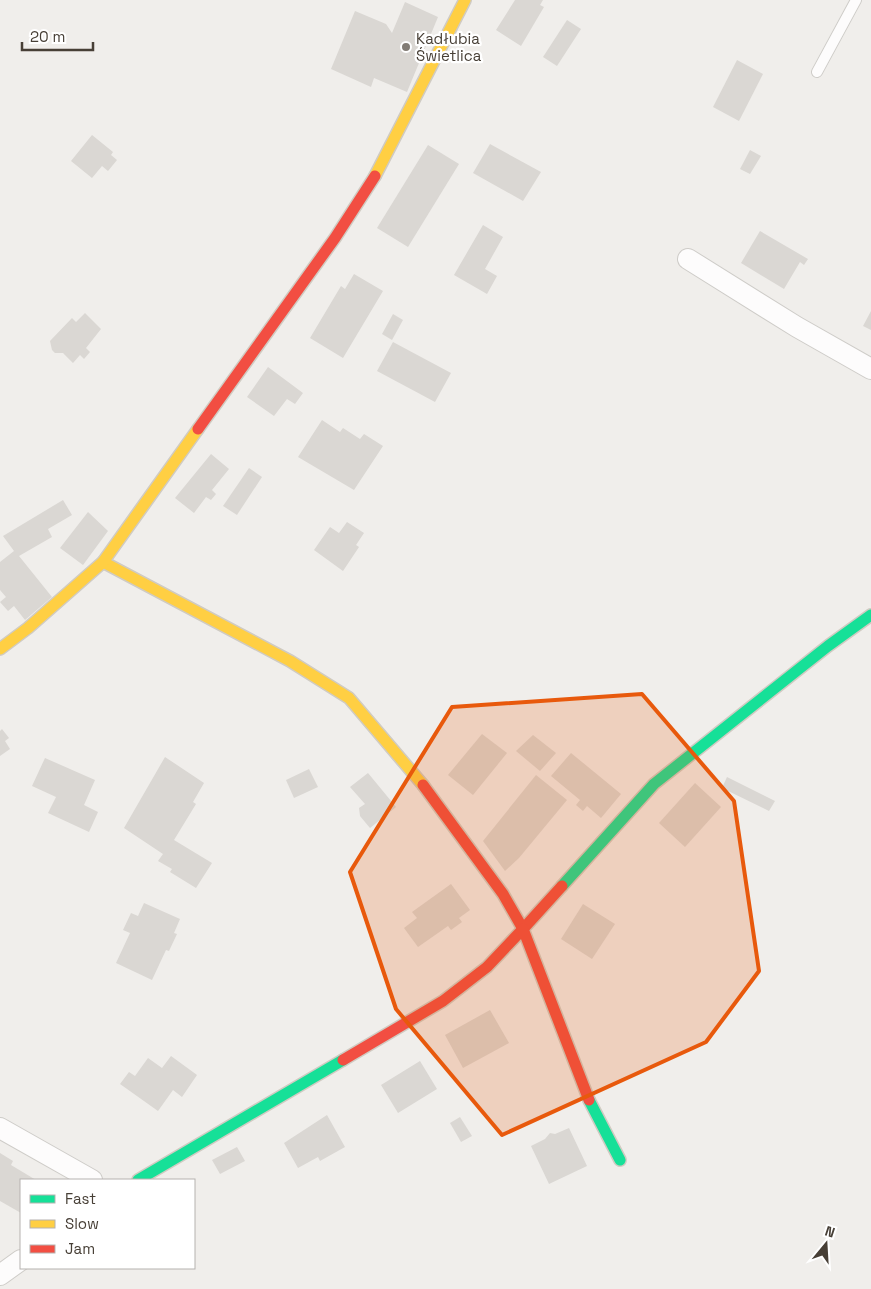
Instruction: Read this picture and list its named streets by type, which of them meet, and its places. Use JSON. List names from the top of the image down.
{
  "places": ["Kadłubia Świetlica"],
  "legend": ["Fast", "Slow", "Jam"],
  "scale_bar": "20 m",
  "north": "top"
}
